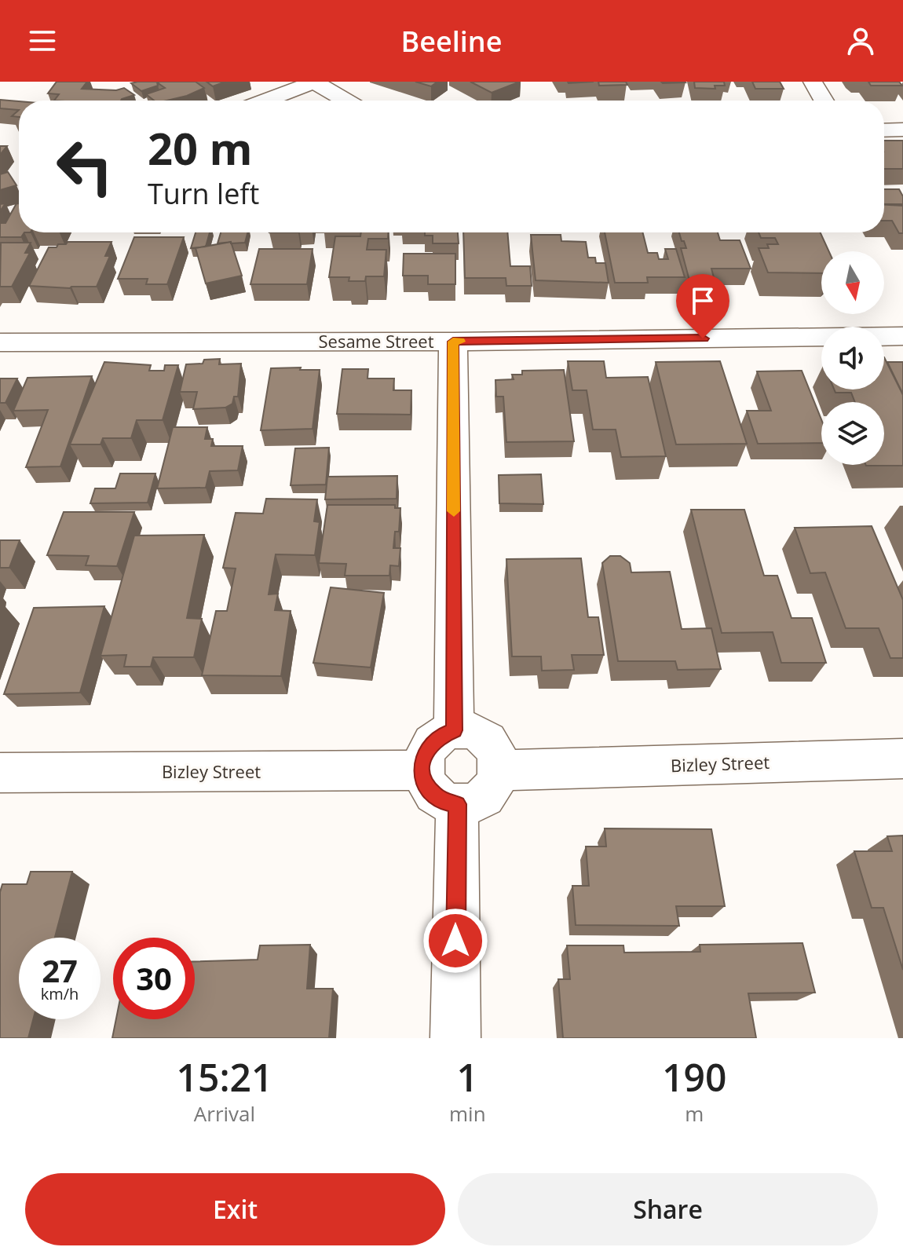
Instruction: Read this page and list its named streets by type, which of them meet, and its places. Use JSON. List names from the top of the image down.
{
  "streets": {
    "street": ["Sesame Street", "Bizley Street"]
  },
  "north": "bottom",
  "page": {
    "header": "Beeline",
    "turn": ["20 m", "Turn left"],
    "speed": "27 km/h",
    "limit": "30",
    "eta": [
      "15:21",
      "Arrival",
      "1",
      "min",
      "190",
      "m"
    ],
    "buttons": ["Exit", "Share"]
  }
}
